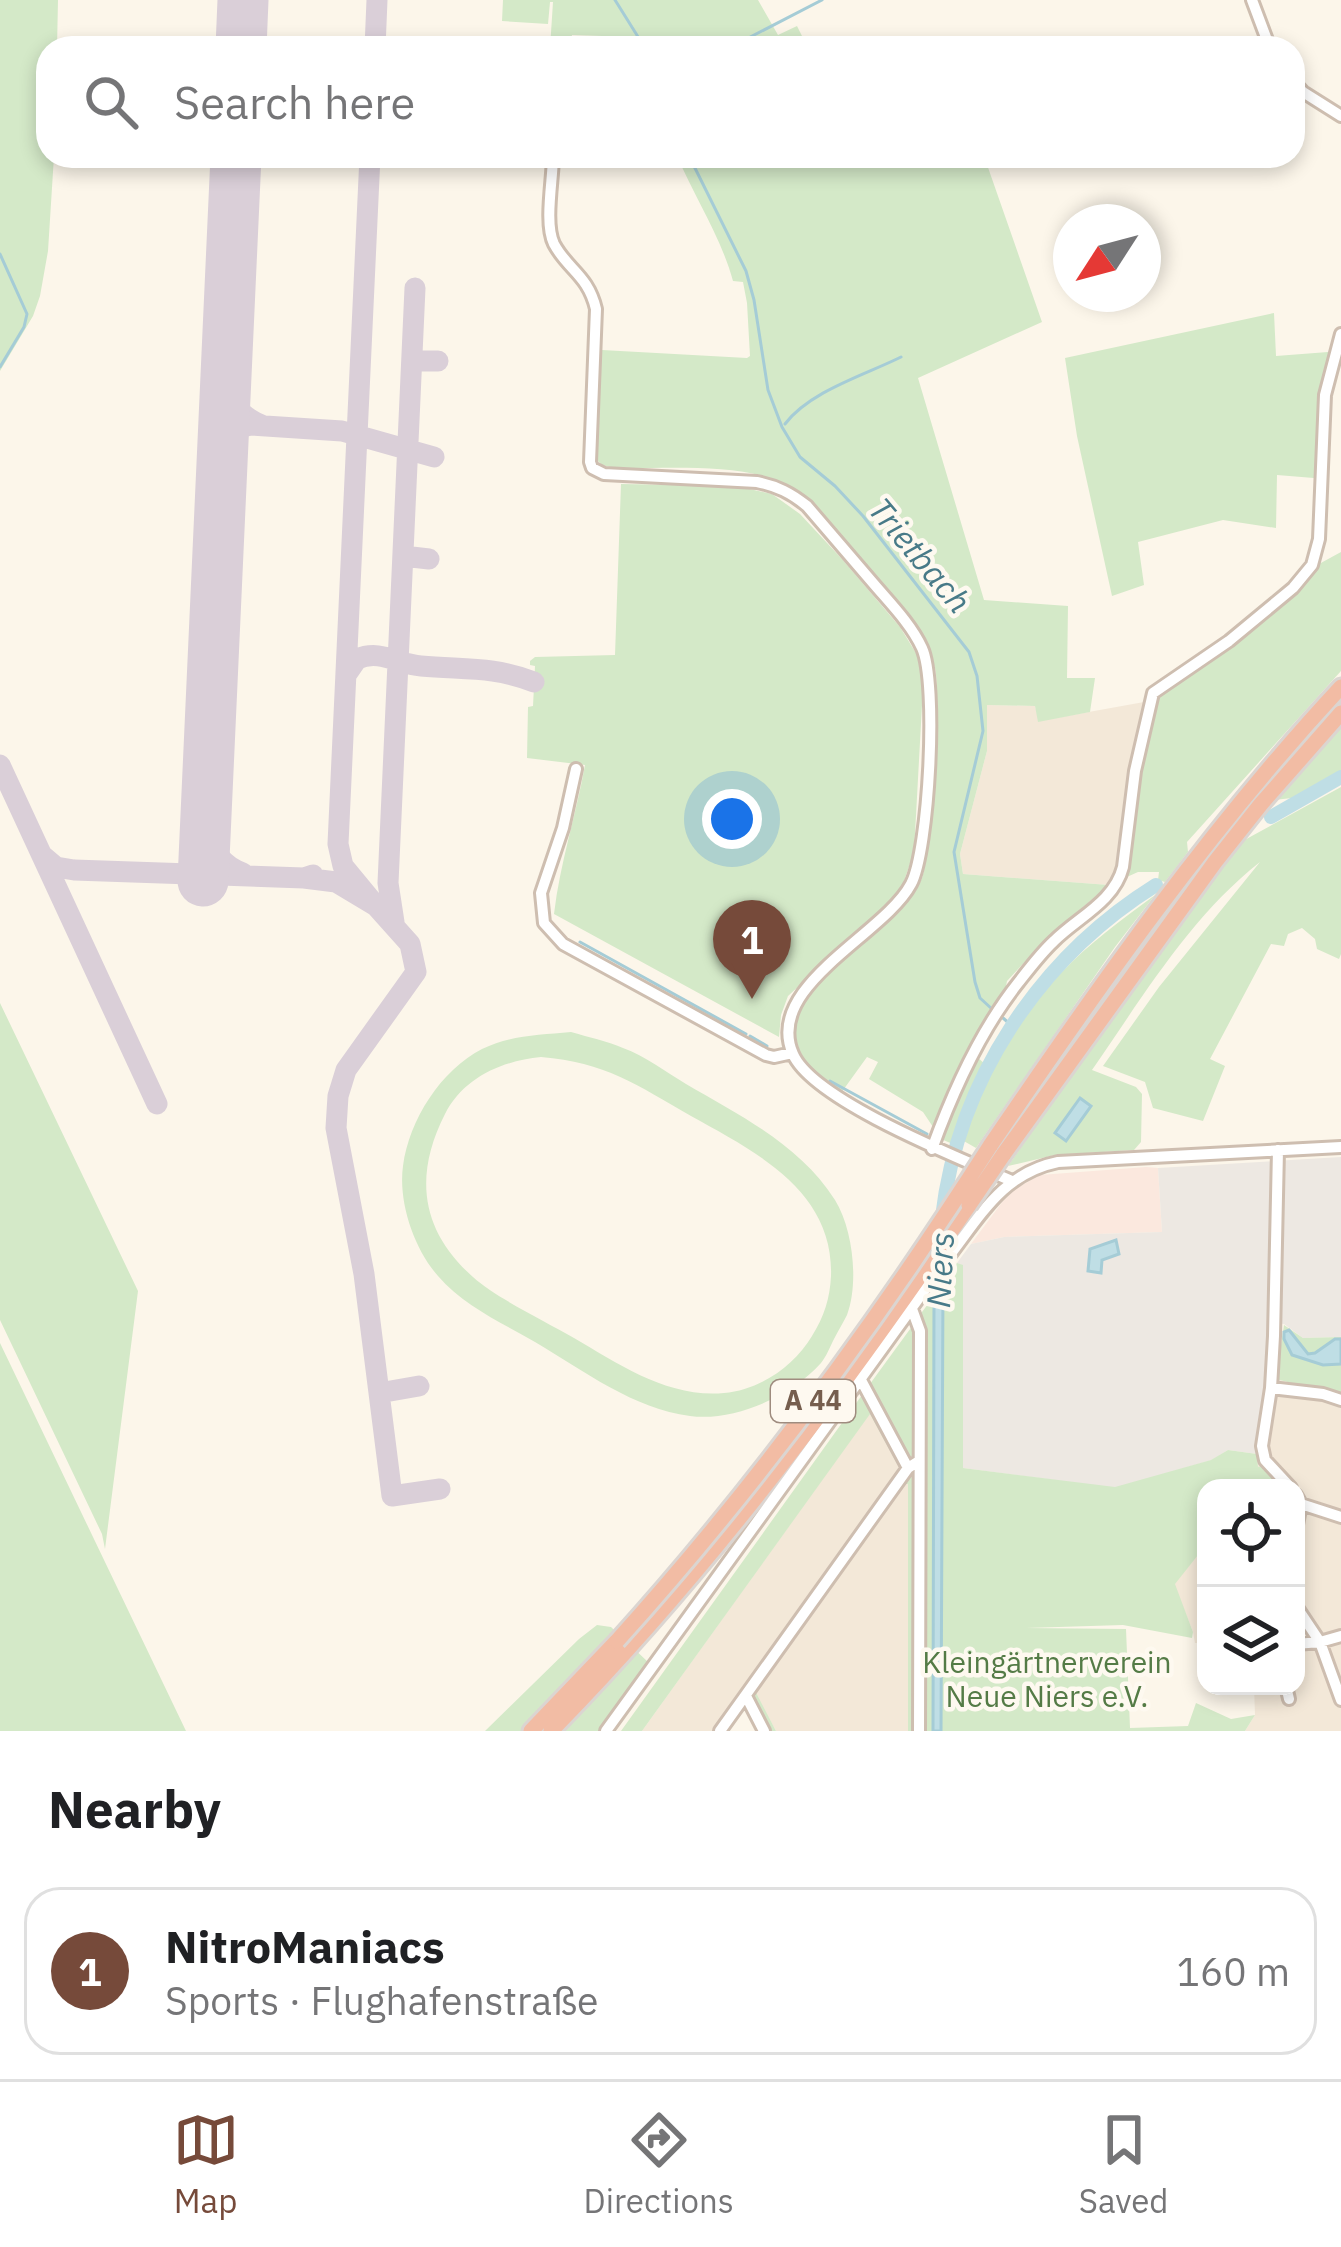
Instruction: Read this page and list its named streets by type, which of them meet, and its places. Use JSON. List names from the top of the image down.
{
  "streets": {
    "highway": ["A 44"]
  },
  "water": ["Trietbach", "Niers"],
  "parks": ["Kleingärtnerverein Neue Niers e.V."],
  "north": "bottom left",
  "page": {
    "search": "Search here",
    "pins": "1",
    "heading": "Nearby",
    "list": [
      {
        "mark": "1",
        "name": "NitroManiacs",
        "note": "Sports · Flughafenstraße",
        "value": "160 m"
      }
    ],
    "nav": ["Map", "Directions", "Saved"]
  }
}
